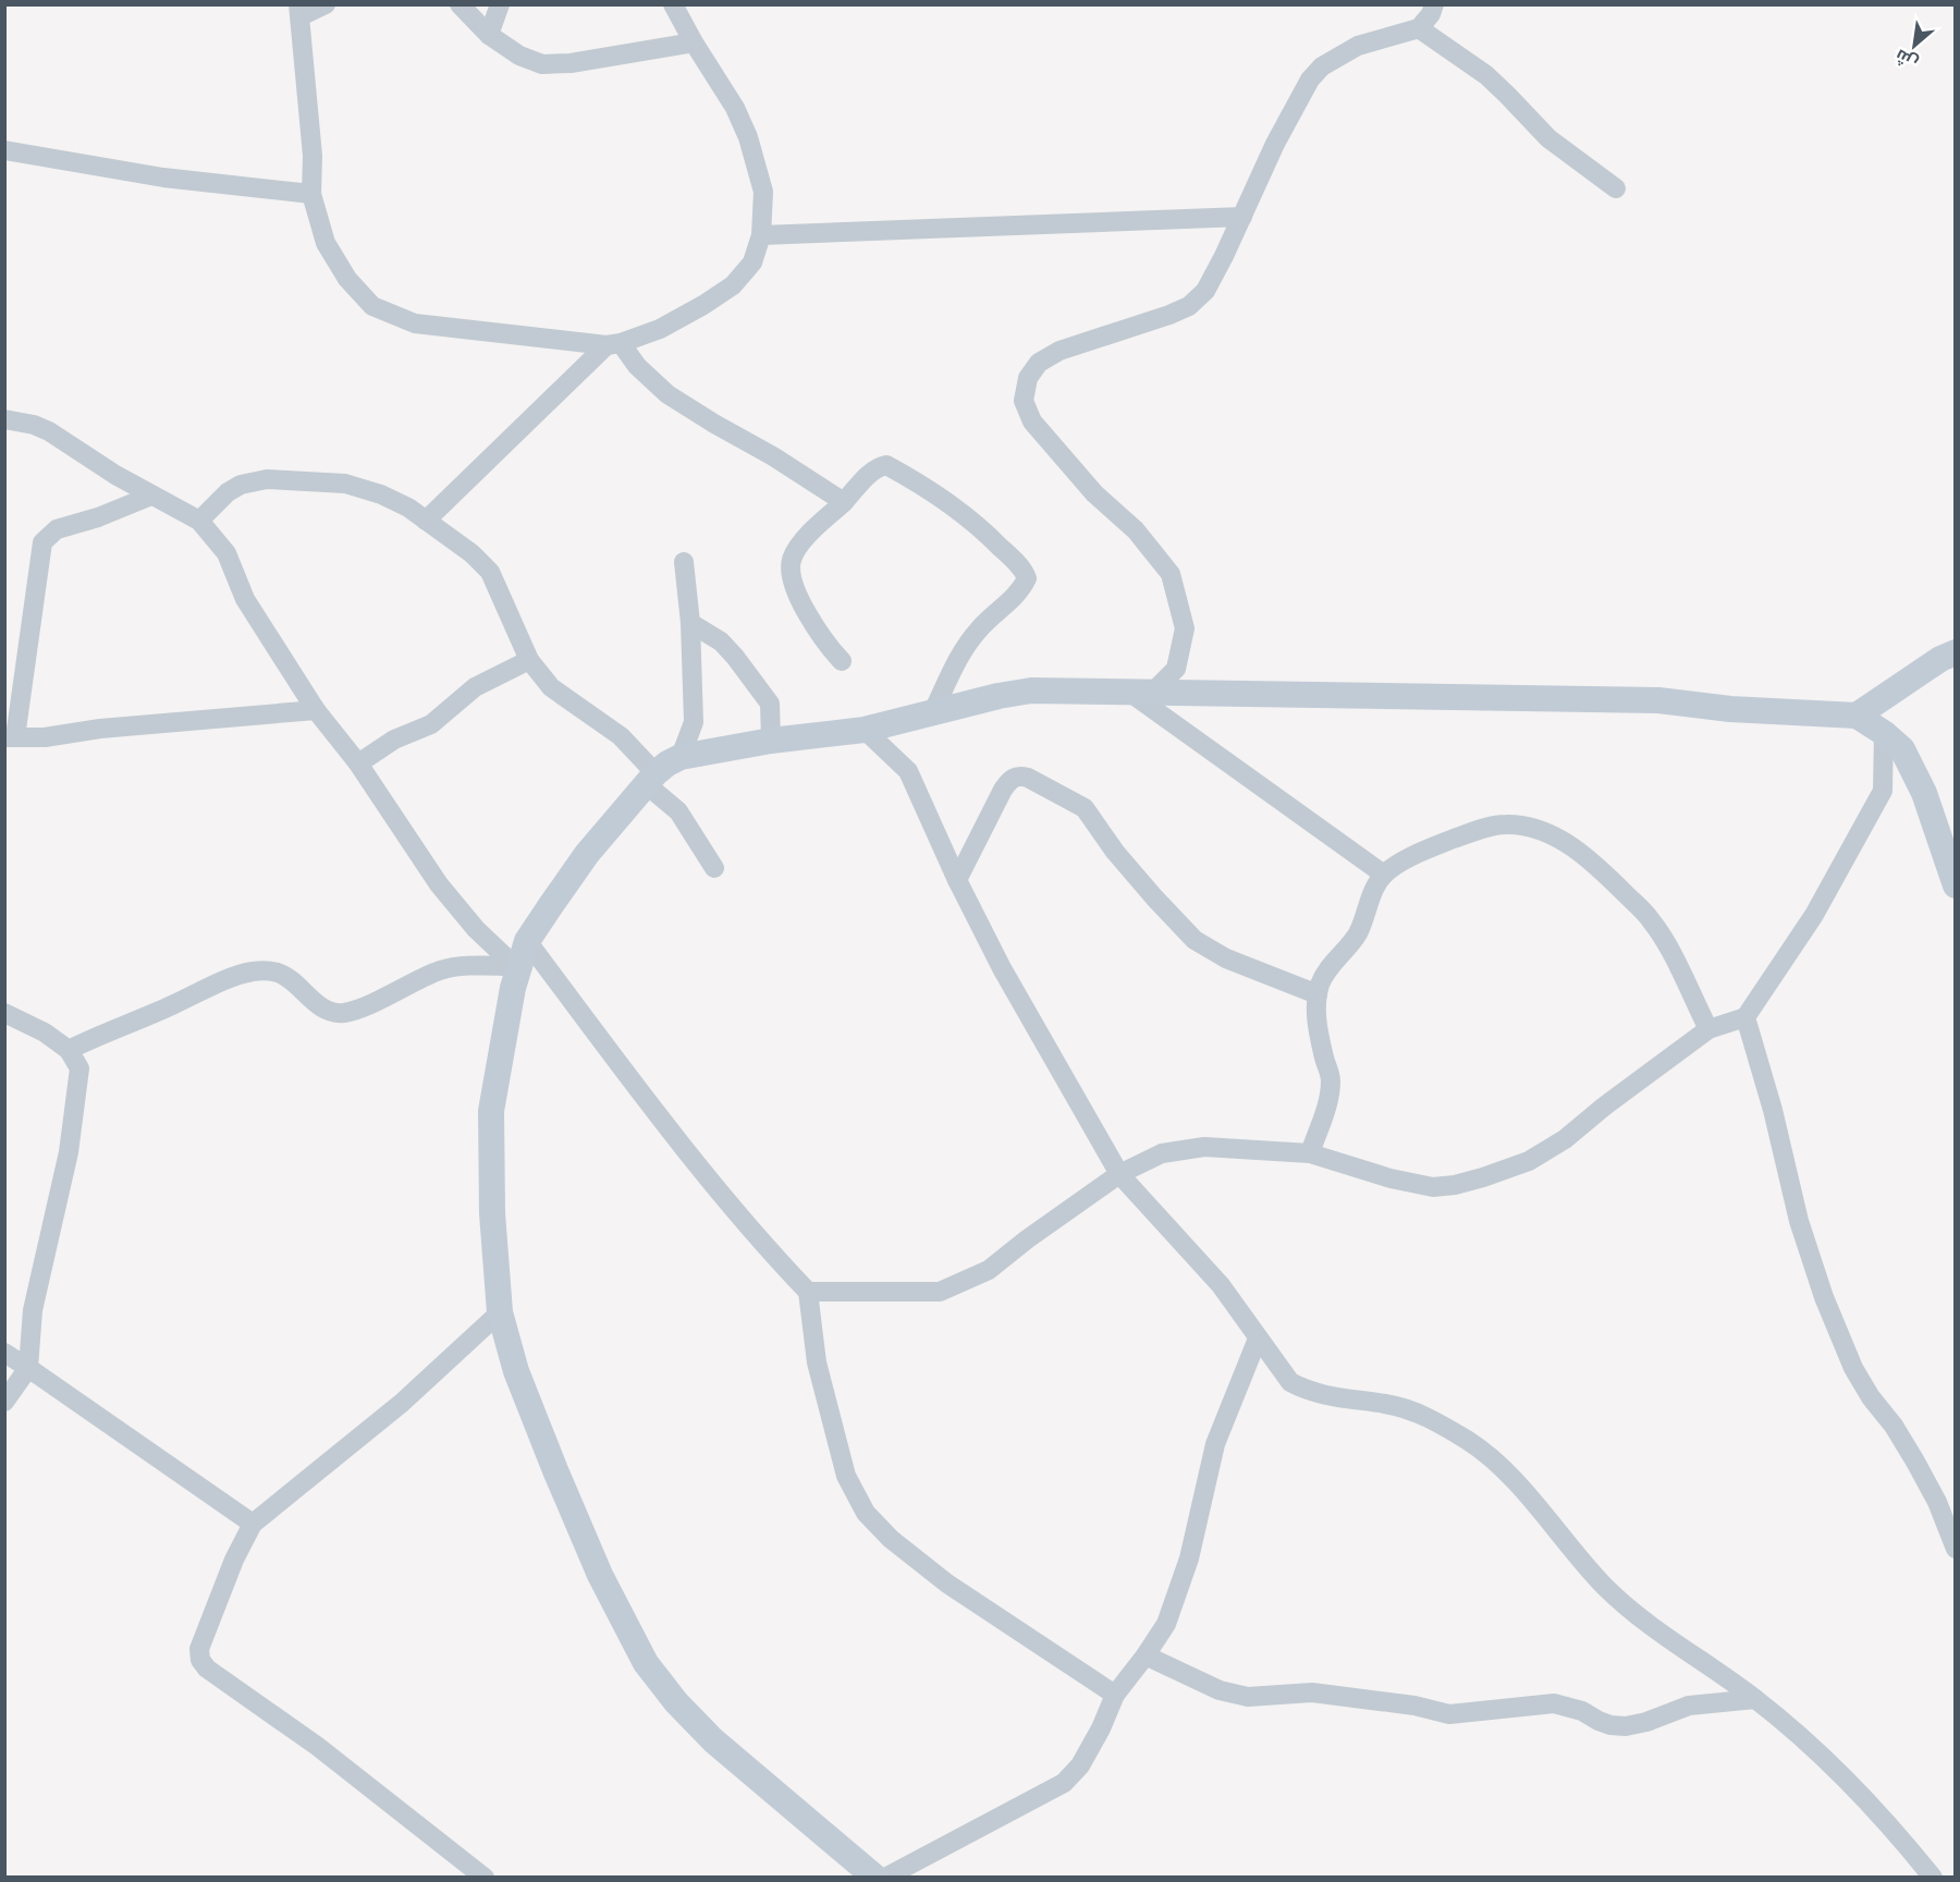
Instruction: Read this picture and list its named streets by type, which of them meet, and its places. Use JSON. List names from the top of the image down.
{
  "north": "bottom left"
}
